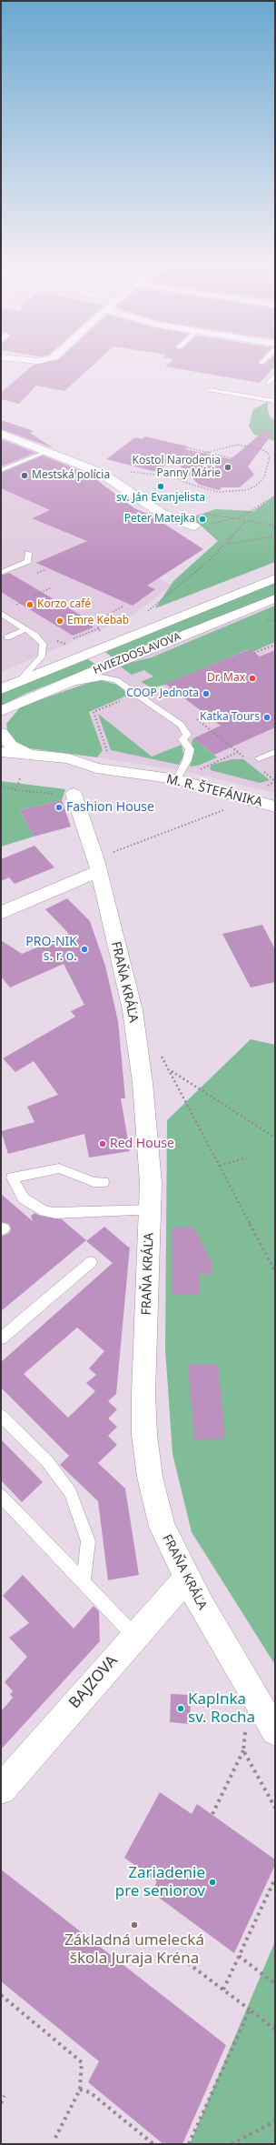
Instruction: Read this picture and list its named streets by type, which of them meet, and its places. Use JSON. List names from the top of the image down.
{
  "streets": {
    "street": [
      "HVIEZDOSLAVOVA",
      "M. R. ŠTEFÁNIKA",
      "FRAŇA KRÁĽA",
      "BAJZOVA"
    ]
  },
  "crossings": [
    ["FRAŇA KRÁĽA", "BAJZOVA"]
  ],
  "places": [
    "Kostol Narodenia Panny Márie",
    "Mestská polícia",
    "sv. Ján Evanjelista",
    "Peter Matejka",
    "Korzo café",
    "Emre Kebab",
    "Dr. Max",
    "COOP Jednota",
    "Katka Tours",
    "Fashion House",
    "PRO-NIK s. r. o.",
    "Red House",
    "Kaplnka sv. Rocha",
    "Zariadenie pre seniorov",
    "Základná umelecká škola Juraja Kréna"
  ]
}
